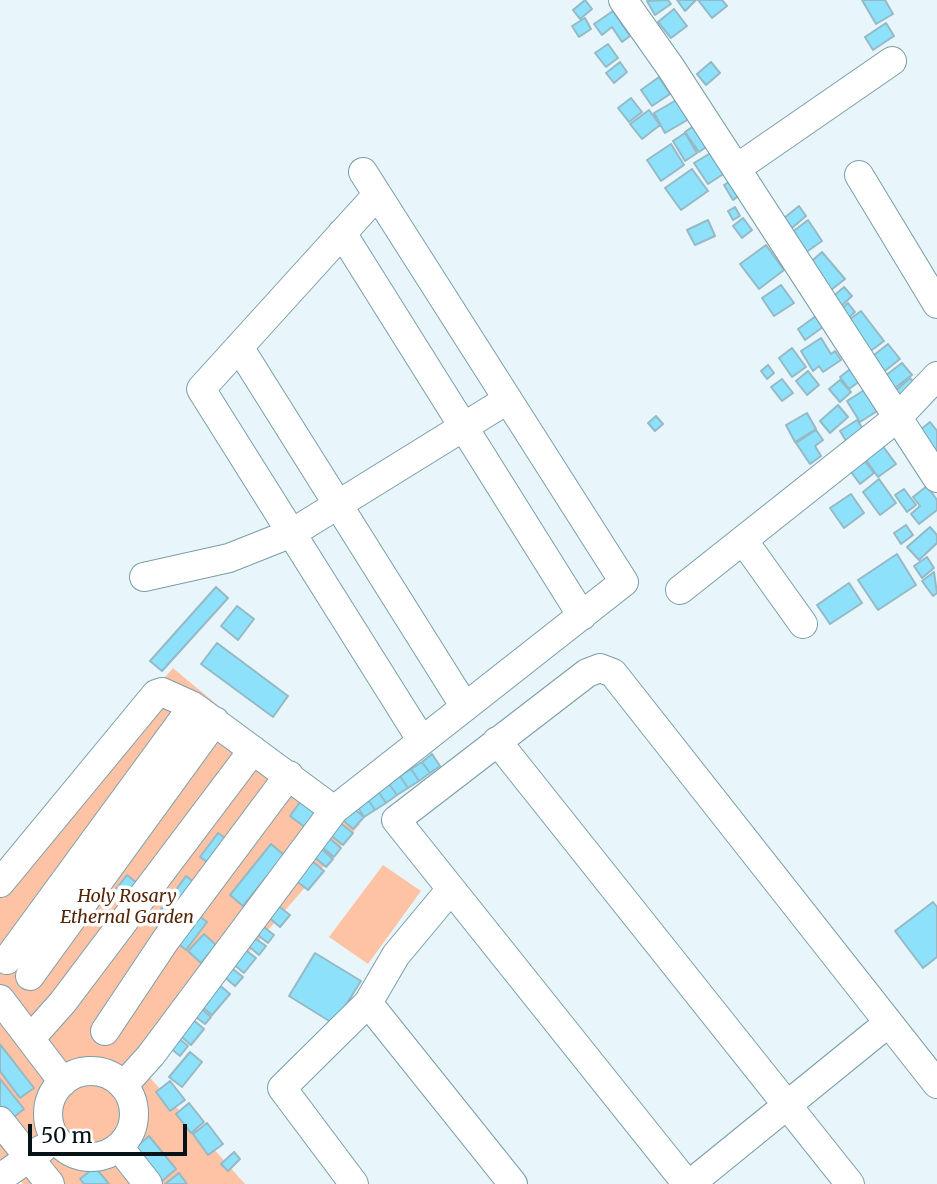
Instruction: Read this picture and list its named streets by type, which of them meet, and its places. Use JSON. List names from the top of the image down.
{
  "parks": ["Holy Rosary Ethernal Garden"],
  "scale_bar": "50 m"
}
